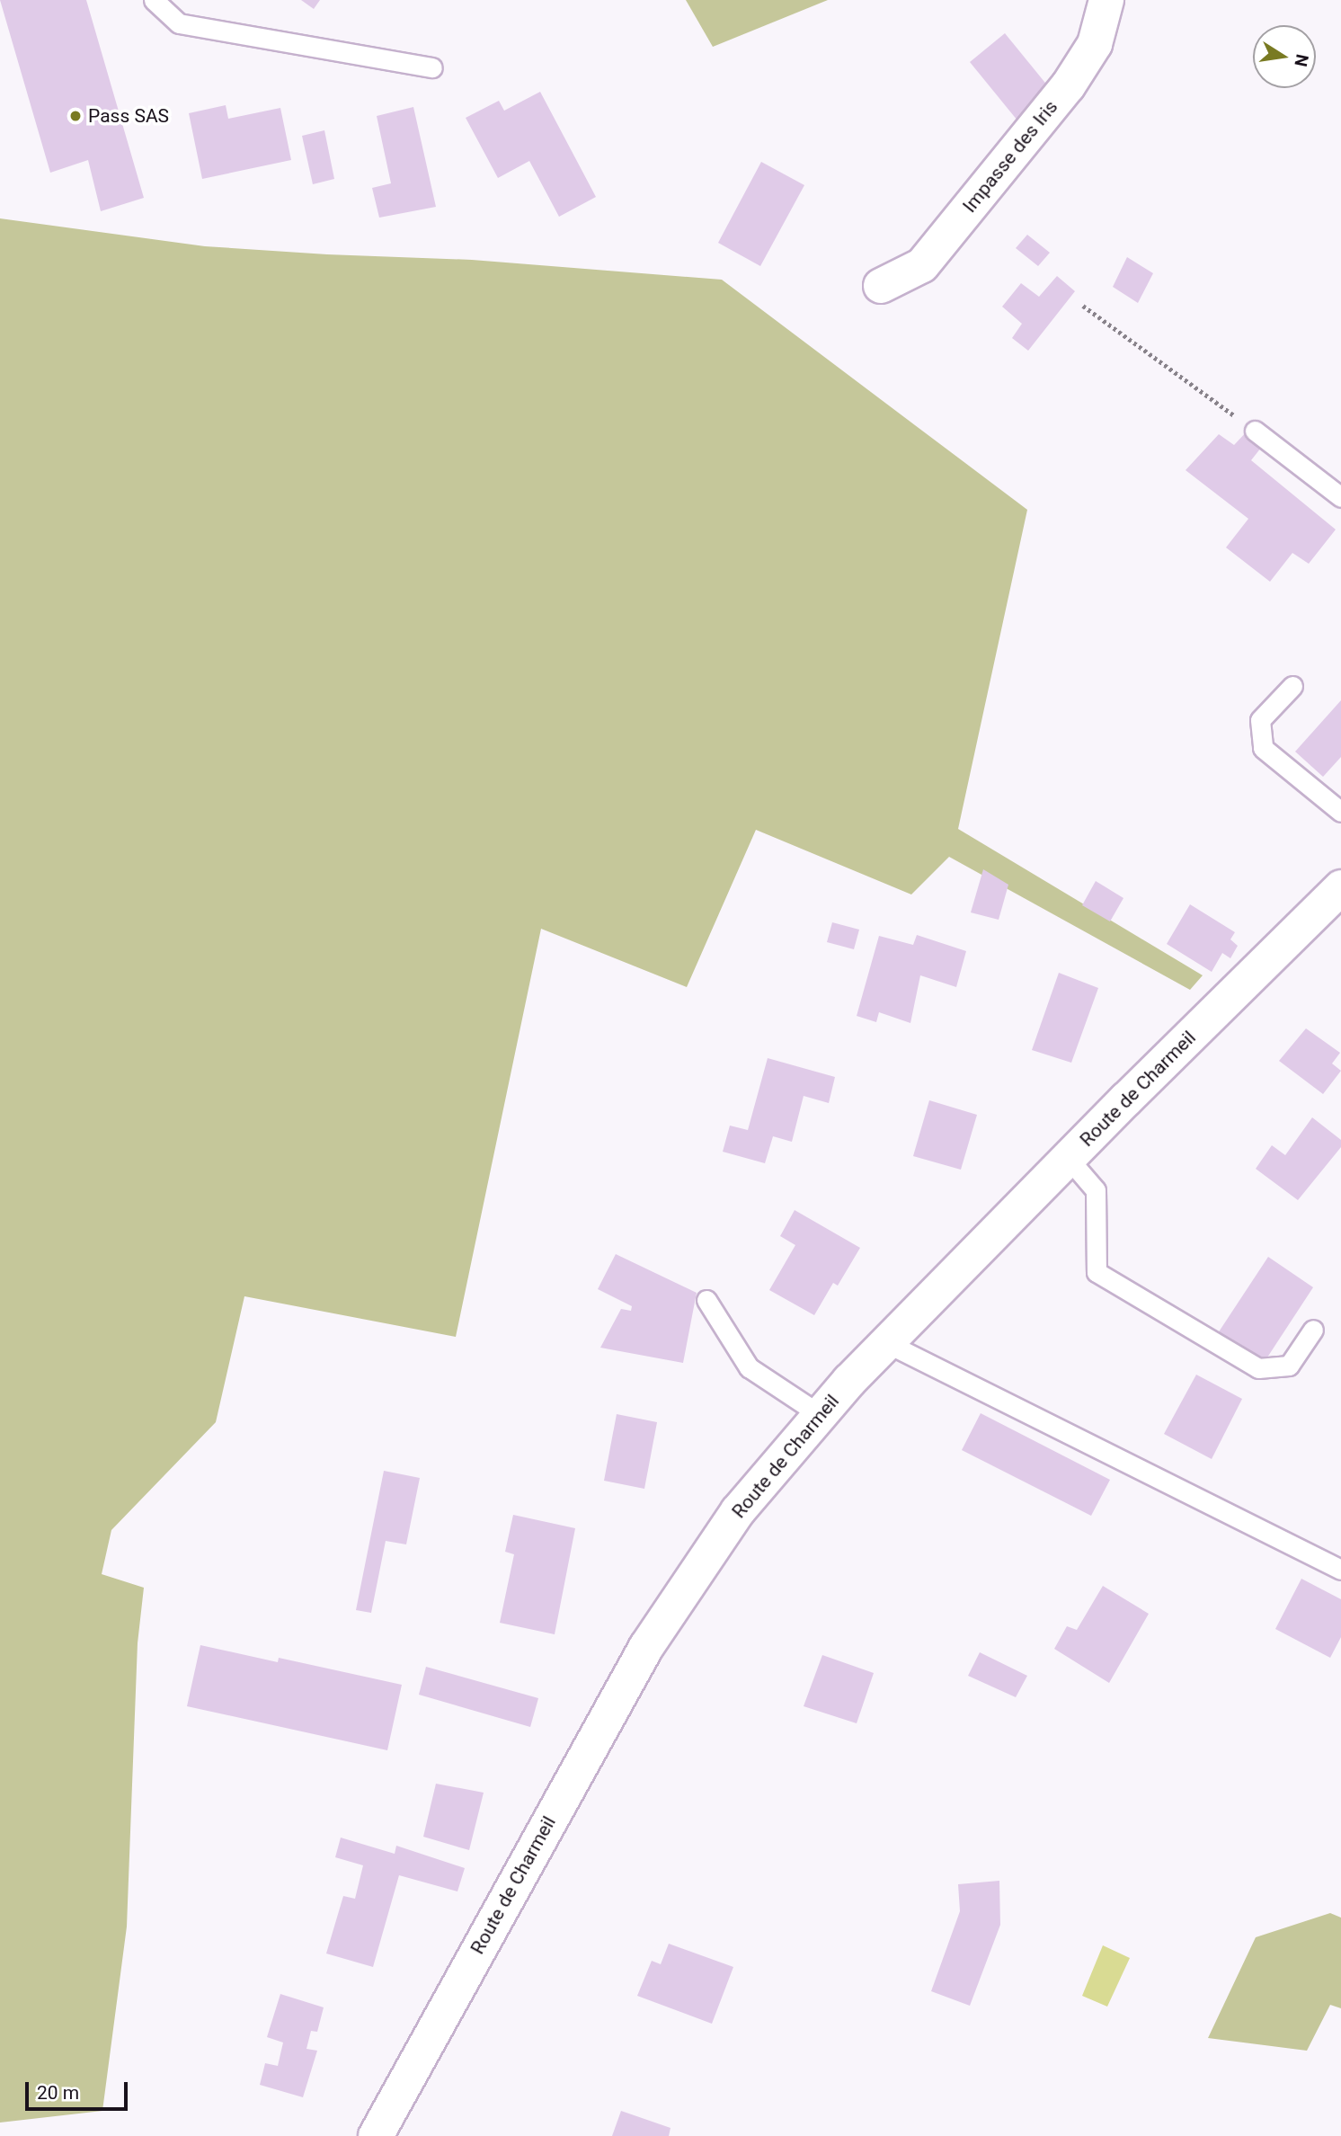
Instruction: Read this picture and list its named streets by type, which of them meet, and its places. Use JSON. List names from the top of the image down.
{
  "streets": {
    "main road": ["Impasse des Iris", "Route de Charmeil"]
  },
  "places": ["Pass SAS"],
  "scale_bar": "20 m",
  "north": "right"
}
